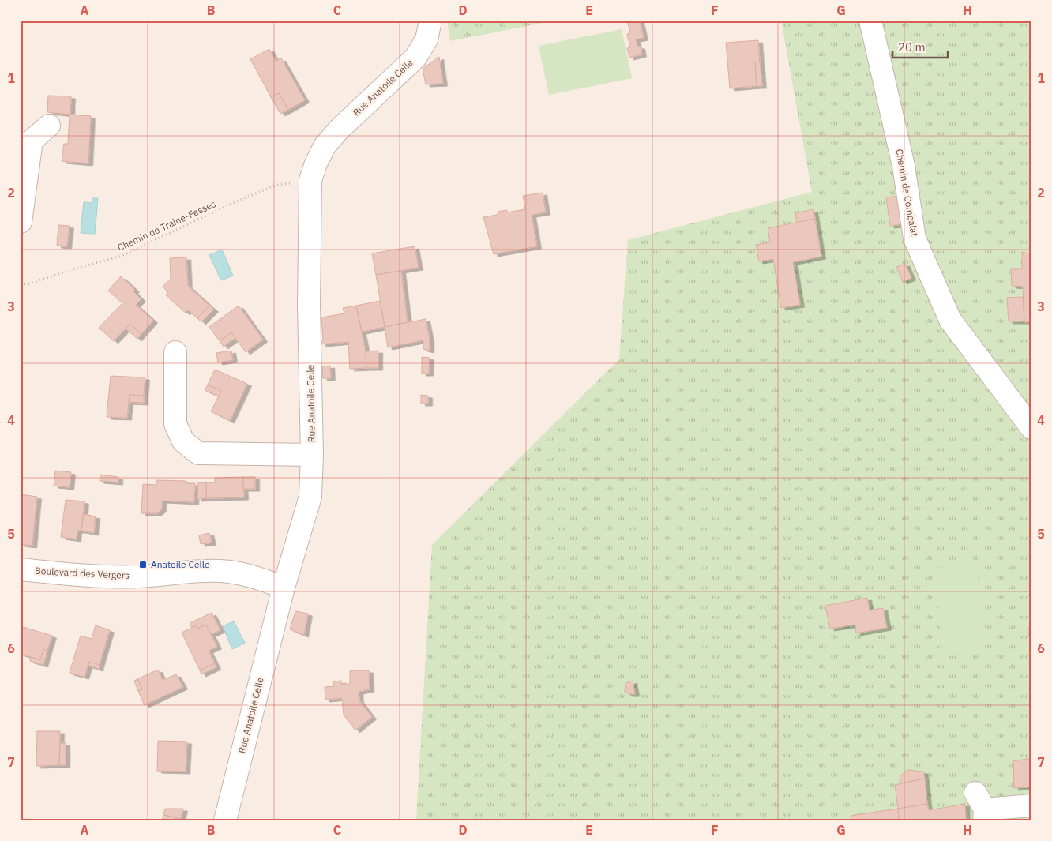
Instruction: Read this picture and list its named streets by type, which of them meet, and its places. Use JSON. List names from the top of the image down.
{
  "streets": {
    "street": ["Rue Anatoile Celle", "Chemin de Combalat", "Boulevard des Vergers"],
    "path": ["Chemin de Traine-Fesses"]
  },
  "crossings": [
    ["Rue Anatoile Celle", "Boulevard des Vergers"]
  ],
  "places": {
    "transit": ["Anatoile Celle"]
  },
  "scale_bar": "20 m",
  "grid": {
    "columns": [
      "A",
      "B",
      "C",
      "D",
      "E",
      "F",
      "G",
      "H"
    ],
    "rows": [
      "1",
      "2",
      "3",
      "4",
      "5",
      "6",
      "7"
    ]
  }
}
